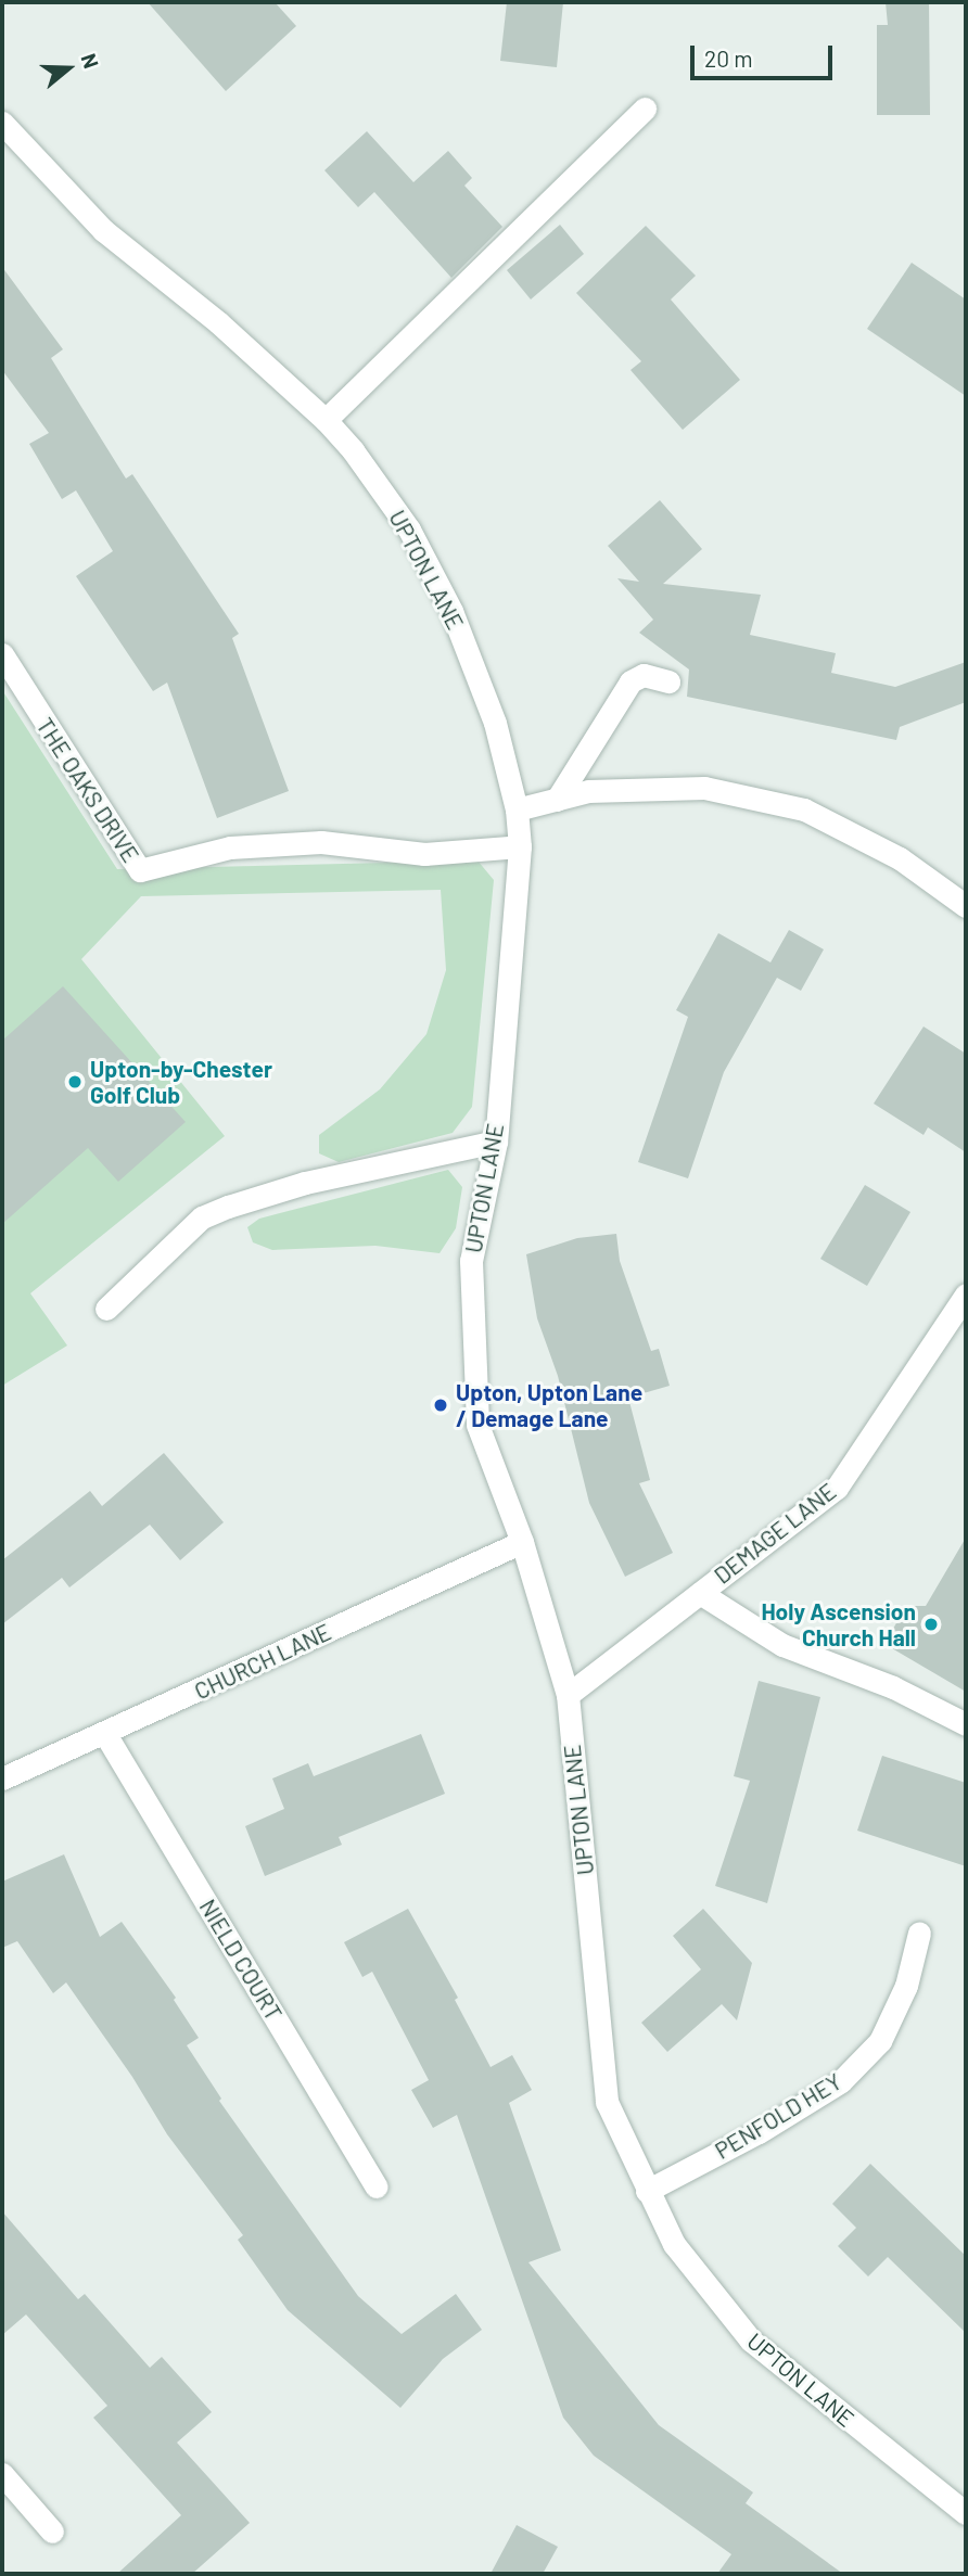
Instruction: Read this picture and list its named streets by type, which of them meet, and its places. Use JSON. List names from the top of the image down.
{
  "streets": {
    "street": [
      "UPTON LANE",
      "THE OAKS DRIVE",
      "DEMAGE LANE",
      "CHURCH LANE",
      "NIELD COURT",
      "PENFOLD HEY"
    ]
  },
  "crossings": [
    ["UPTON LANE", "THE OAKS DRIVE"],
    ["UPTON LANE", "DEMAGE LANE"],
    ["UPTON LANE", "CHURCH LANE"],
    ["UPTON LANE", "PENFOLD HEY"],
    ["CHURCH LANE", "NIELD COURT"]
  ],
  "places": ["Upton-by-Chester Golf Club", "Upton, Upton Lane / Demage Lane", "Holy Ascension Church Hall"],
  "scale_bar": "20 m",
  "north": "right"
}
